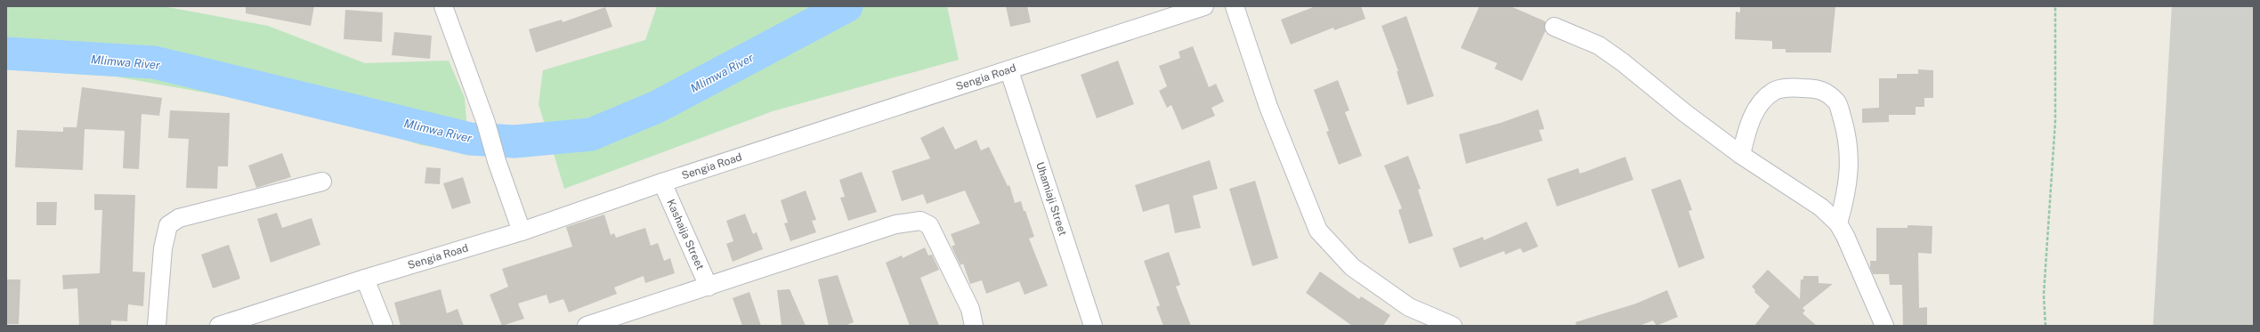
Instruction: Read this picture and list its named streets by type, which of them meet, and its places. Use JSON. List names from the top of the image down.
{
  "streets": {
    "street": ["Sengia Road", "Uhamiaji Street", "Kashaija Street"]
  },
  "crossings": [
    ["Sengia Road", "Uhamiaji Street"],
    ["Sengia Road", "Kashaija Street"]
  ],
  "water": ["Mlimwa River"]
}
